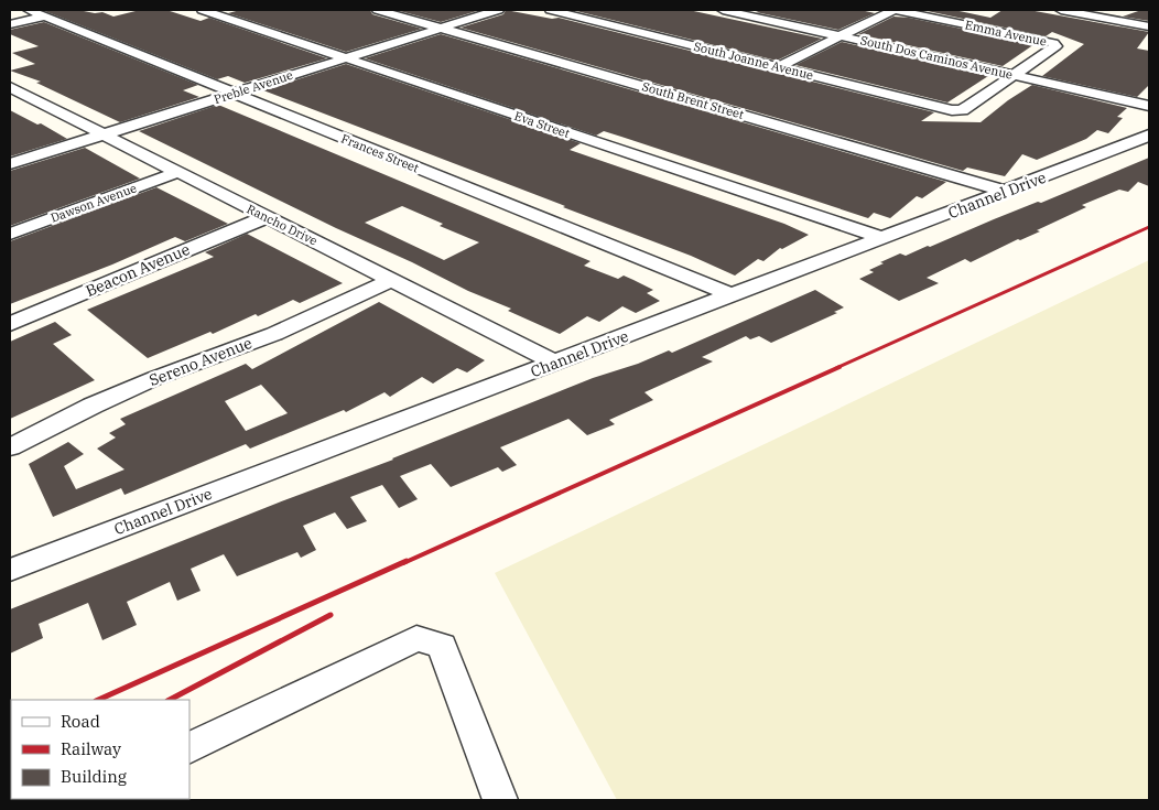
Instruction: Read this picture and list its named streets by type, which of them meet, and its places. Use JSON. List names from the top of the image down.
{
  "streets": {
    "street": [
      "Emma Avenue",
      "South Dos Caminos Avenue",
      "South Joanne Avenue",
      "Preble Avenue",
      "South Brent Street",
      "Eva Street",
      "Frances Street",
      "Channel Drive",
      "Dawson Avenue",
      "Rancho Drive",
      "Beacon Avenue",
      "Sereno Avenue"
    ]
  },
  "crossings": [
    ["Emma Avenue", "South Dos Caminos Avenue"],
    ["Emma Avenue", "South Joanne Avenue"],
    ["South Dos Caminos Avenue", "South Joanne Avenue"],
    ["Preble Avenue", "South Brent Street"],
    ["Preble Avenue", "Eva Street"],
    ["Preble Avenue", "Frances Street"],
    ["Preble Avenue", "Rancho Drive"],
    ["South Brent Street", "Channel Drive"],
    ["Eva Street", "Channel Drive"],
    ["Frances Street", "Channel Drive"],
    ["Channel Drive", "Rancho Drive"],
    ["Dawson Avenue", "Rancho Drive"],
    ["Rancho Drive", "Beacon Avenue"],
    ["Rancho Drive", "Sereno Avenue"]
  ],
  "legend": ["Road", "Railway", "Building"]
}
